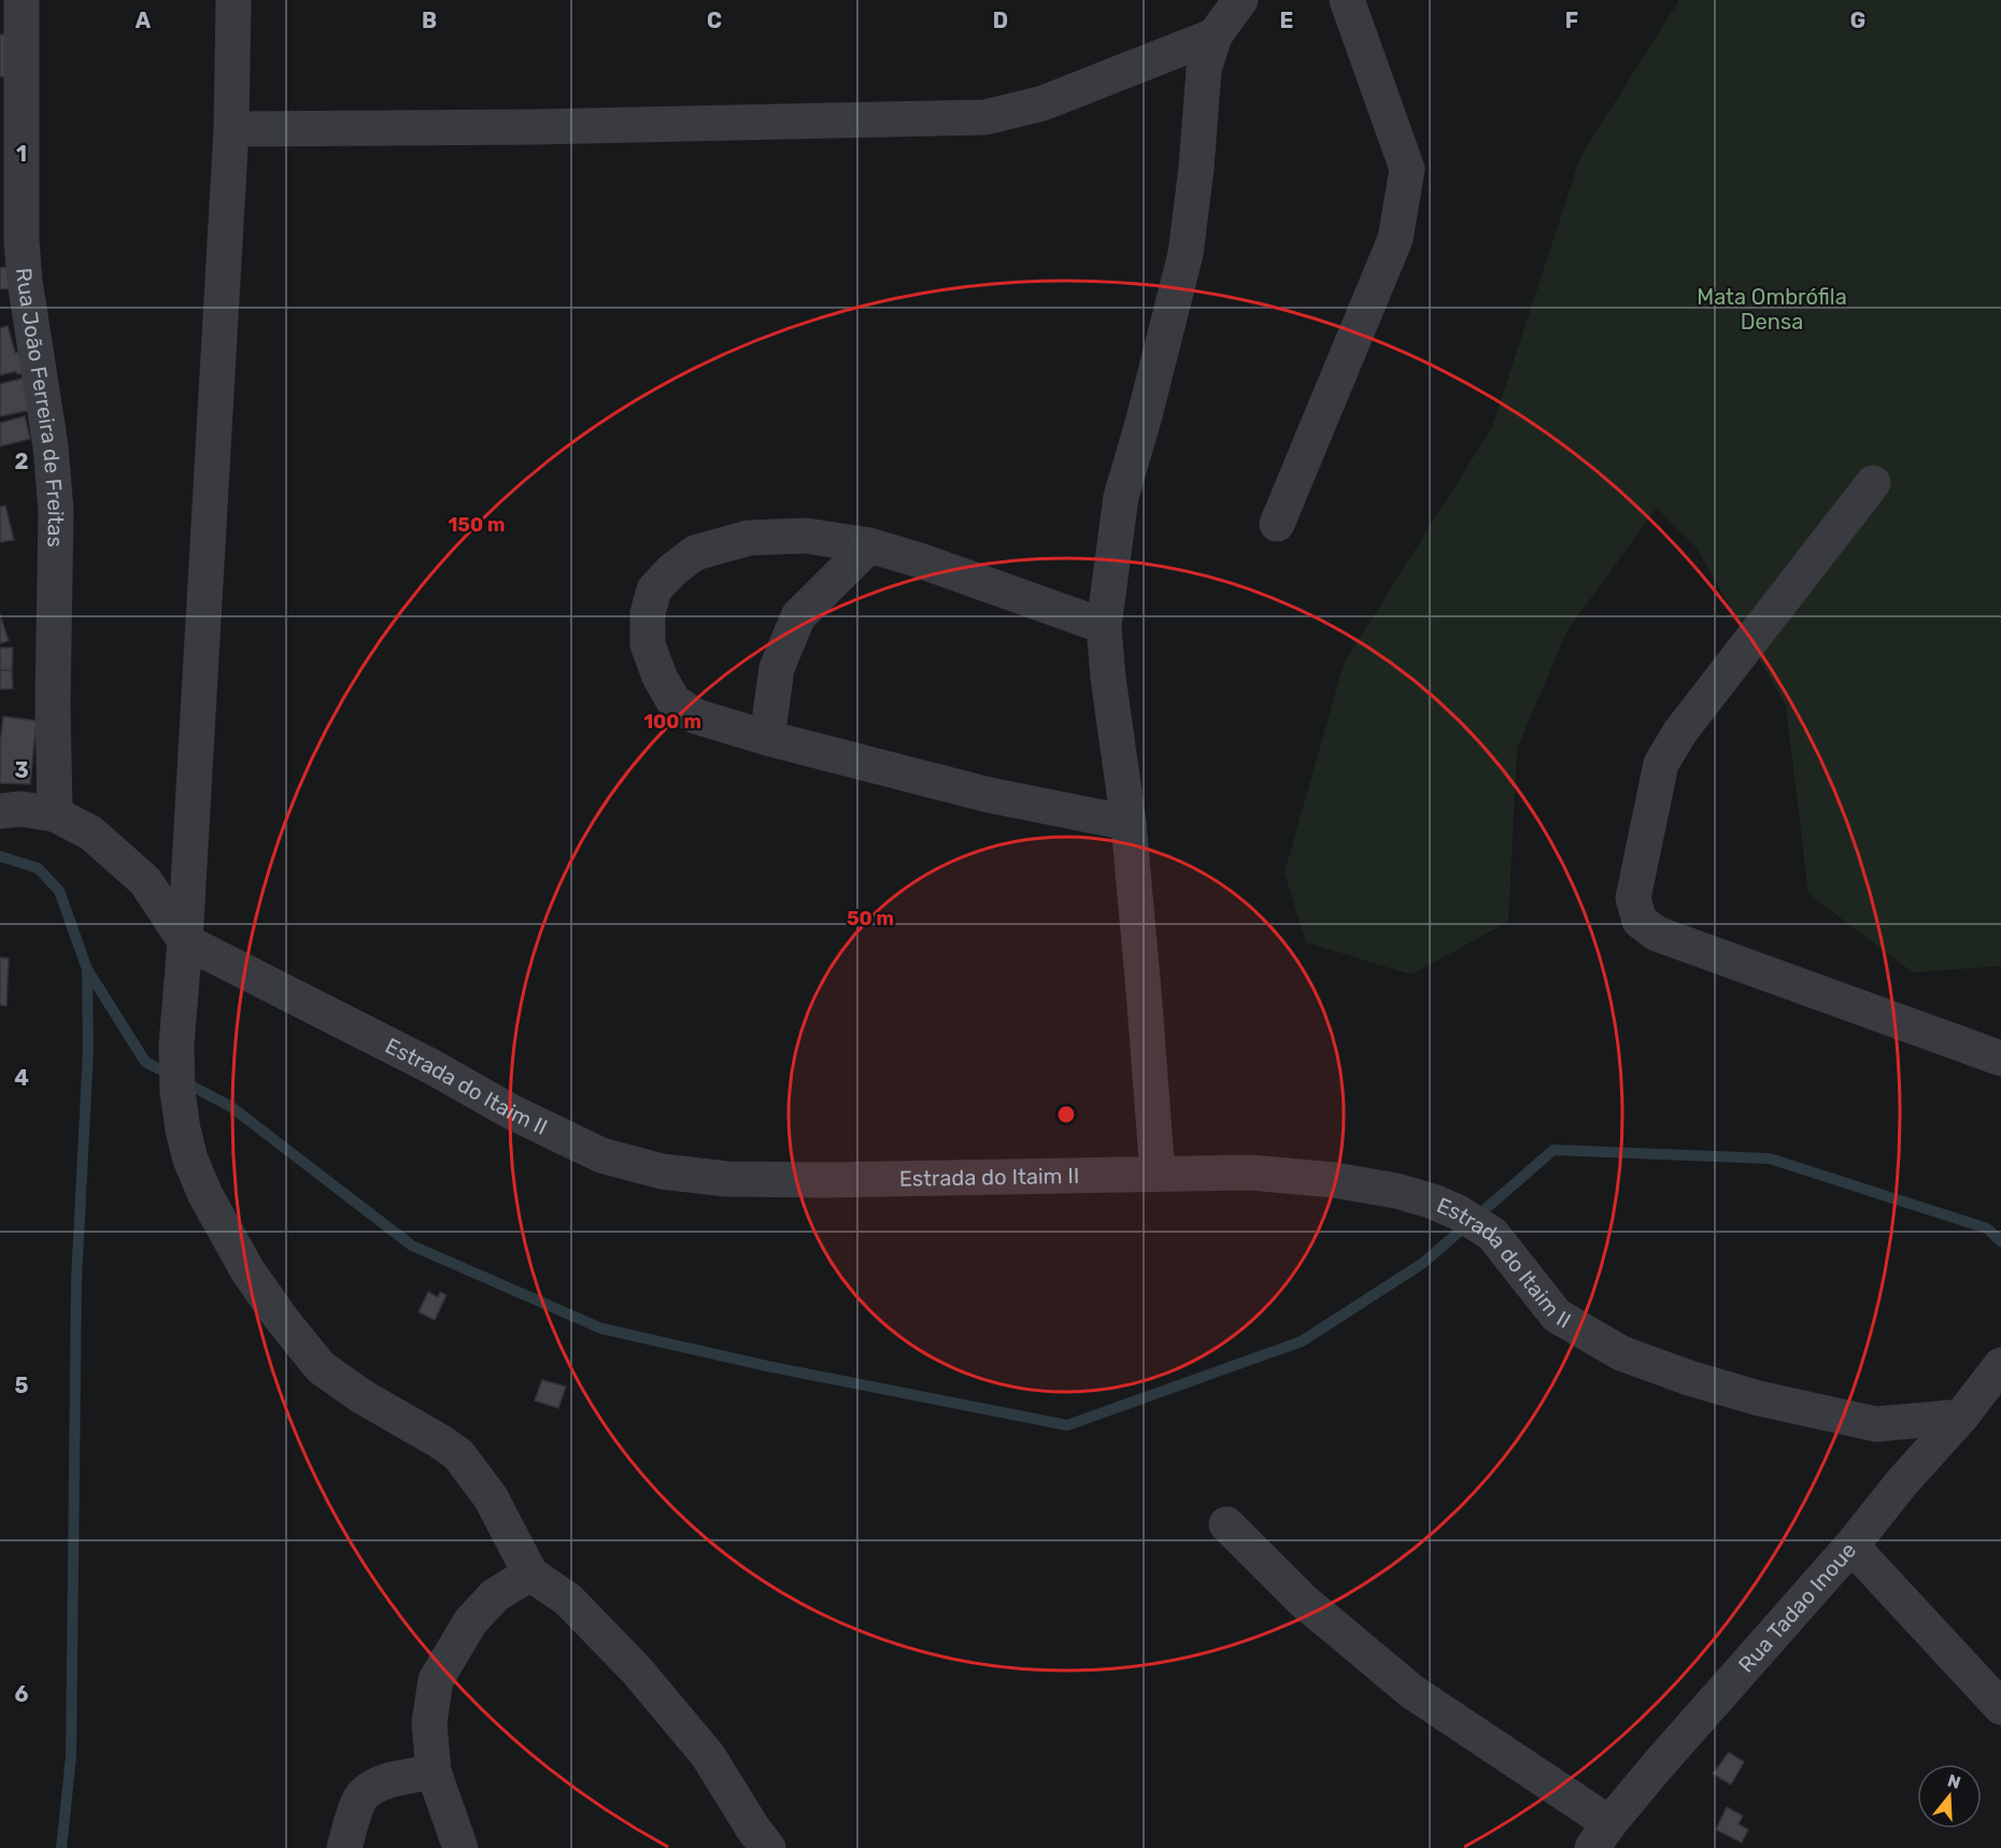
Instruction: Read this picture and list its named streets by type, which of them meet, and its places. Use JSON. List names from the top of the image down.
{
  "streets": {
    "street": ["Rua João Ferreira de Freitas", "Estrada do Itaim II", "Rua Tadao Inoue"]
  },
  "crossings": [
    ["Rua João Ferreira de Freitas", "Estrada do Itaim II"],
    ["Estrada do Itaim II", "Rua Tadao Inoue"]
  ],
  "parks": ["Mata Ombrófila Densa"],
  "north": "top",
  "grid": {
    "columns": [
      "A",
      "B",
      "C",
      "D",
      "E",
      "F",
      "G"
    ],
    "rows": [
      "1",
      "2",
      "3",
      "4",
      "5",
      "6"
    ]
  },
  "rings": ["150 m", "100 m", "50 m"]
}
